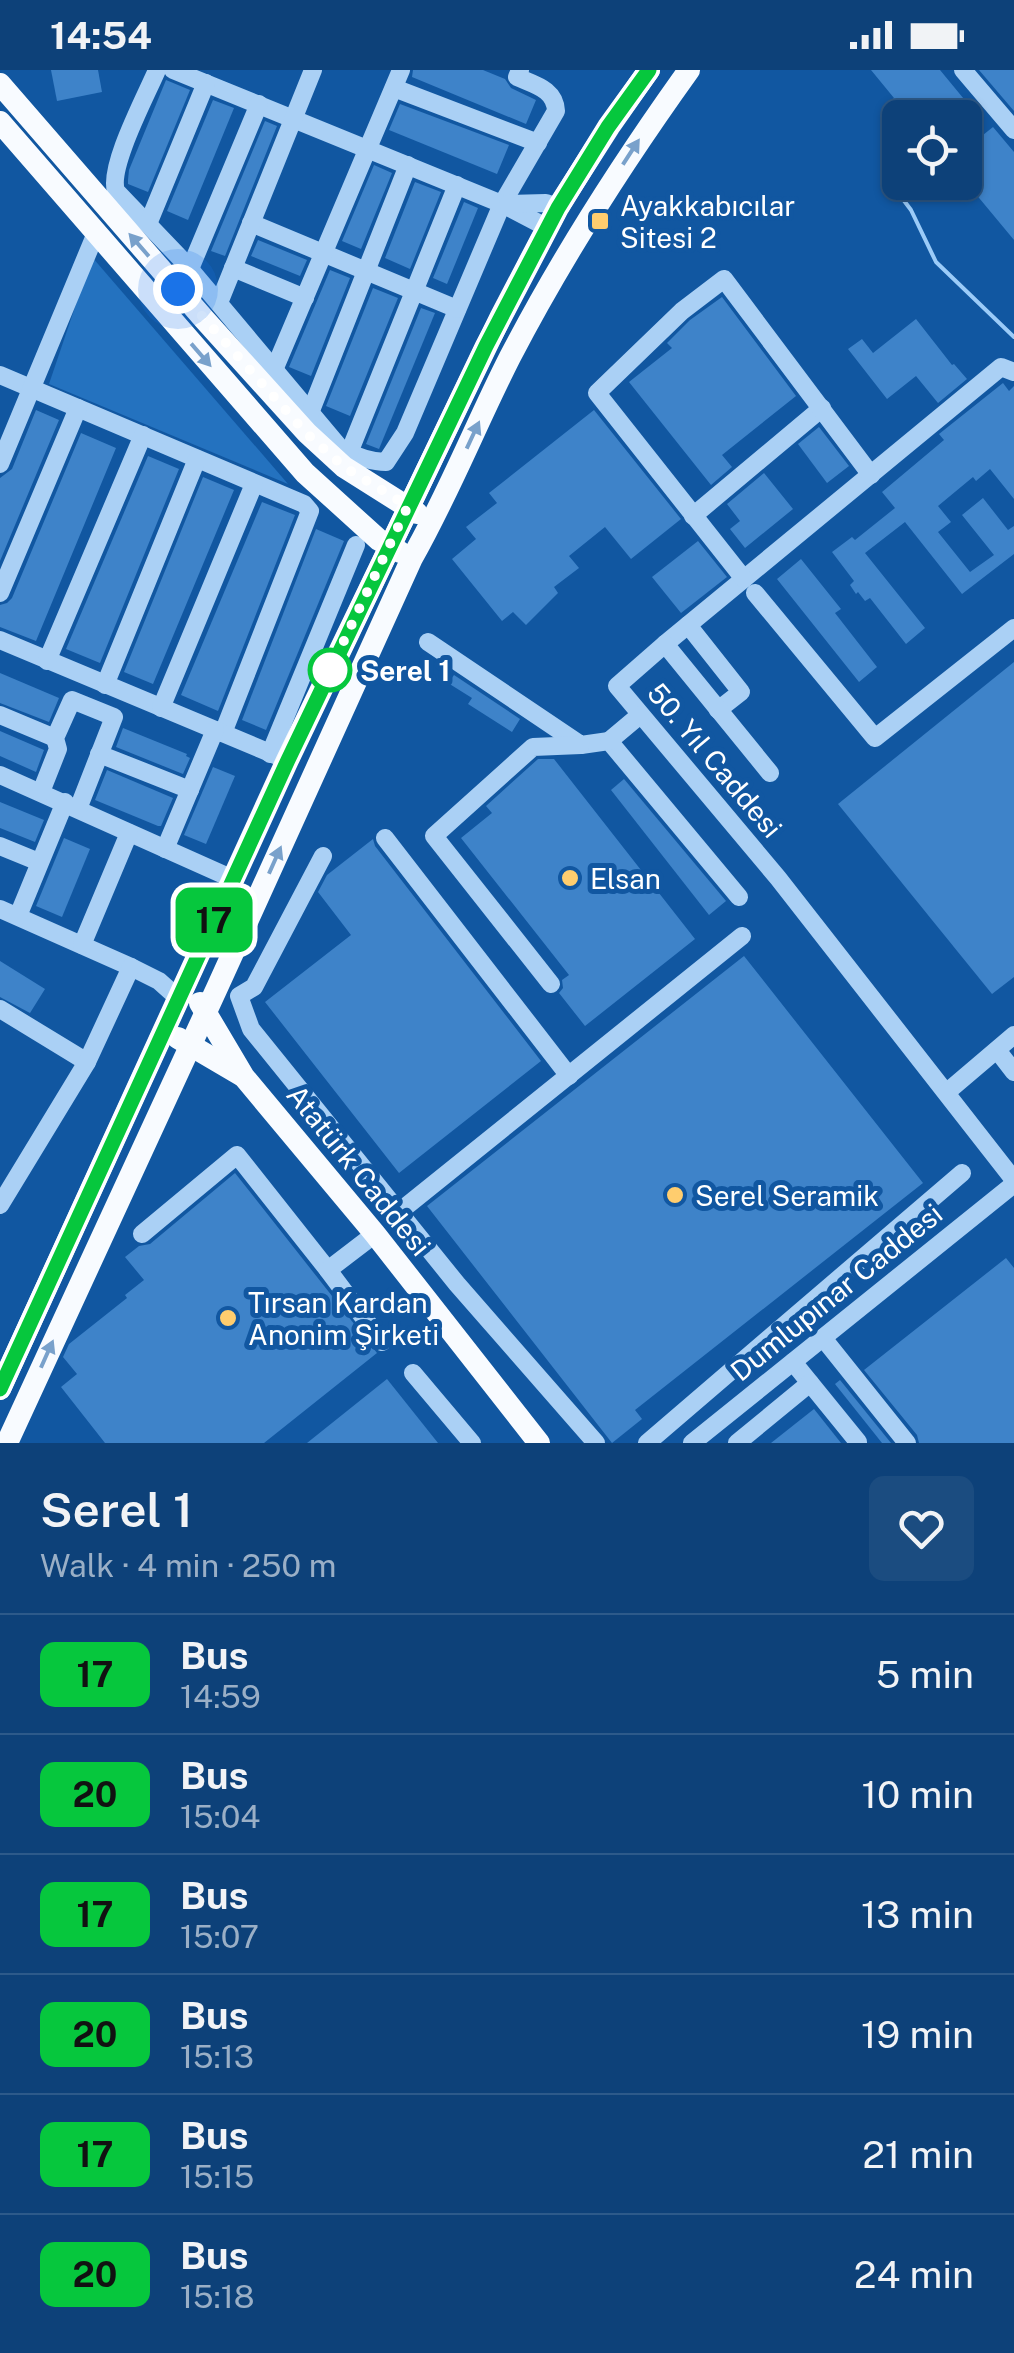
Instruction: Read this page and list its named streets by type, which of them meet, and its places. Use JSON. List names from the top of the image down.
{
  "streets": {
    "main road": ["Atatürk Caddesi"],
    "street": ["50. Yıl Caddesi", "Dumlupınar Caddesi"]
  },
  "crossings": [
    ["50. Yıl Caddesi", "Dumlupınar Caddesi"]
  ],
  "places": {
    "transit": ["Ayakkabıcılar Sitesi 2"],
    "other": [
      "Serel 1",
      "Elsan",
      "Serel Seramik",
      "Tırsan Kardan Anonim Şirketi"
    ]
  },
  "lines": ["bus line 17"],
  "page": {
    "status": "14:54",
    "on_map": "17",
    "heading": ["Serel 1", "Walk · 4 min · 250 m"],
    "list": [
      {
        "mark": "17",
        "name": "Bus",
        "note": "14:59",
        "value": "5 min"
      },
      {
        "mark": "20",
        "name": "Bus",
        "note": "15:04",
        "value": "10 min"
      },
      {
        "mark": "17",
        "name": "Bus",
        "note": "15:07",
        "value": "13 min"
      },
      {
        "mark": "20",
        "name": "Bus",
        "note": "15:13",
        "value": "19 min"
      },
      {
        "mark": "17",
        "name": "Bus",
        "note": "15:15",
        "value": "21 min"
      },
      {
        "mark": "20",
        "name": "Bus",
        "note": "15:18",
        "value": "24 min"
      }
    ]
  }
}
